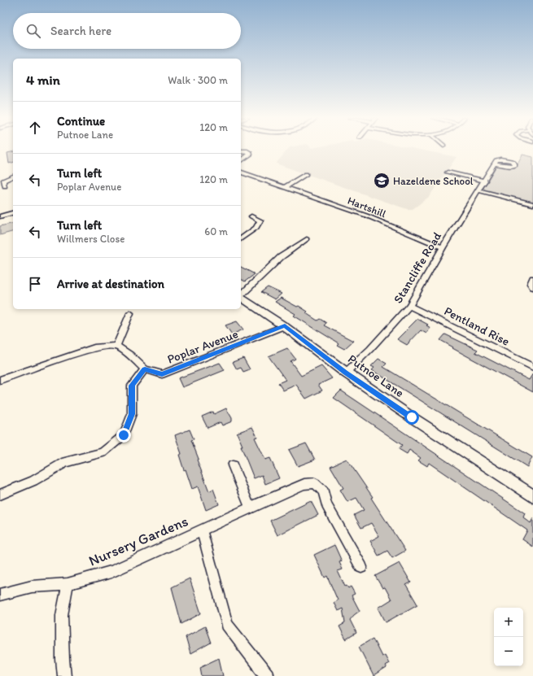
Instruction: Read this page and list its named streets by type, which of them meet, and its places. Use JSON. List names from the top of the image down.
{
  "streets": {
    "street": [
      "Hartshill",
      "Stancliffe Road",
      "Pentland Rise",
      "Poplar Avenue",
      "Putnoe Lane",
      "Nursery Gardens"
    ]
  },
  "crossings": [
    ["Hartshill", "Stancliffe Road"],
    ["Stancliffe Road", "Pentland Rise"],
    ["Stancliffe Road", "Putnoe Lane"],
    ["Poplar Avenue", "Putnoe Lane"]
  ],
  "places": {
    "school or university": ["Hazeldene School"]
  },
  "page": {
    "search": "Search here",
    "heading": ["4 min", "Walk · 300 m"],
    "list": [
      ["Continue", "Putnoe Lane", "120 m"],
      ["Turn left", "Poplar Avenue", "120 m"],
      ["Turn left", "Willmers Close", "60 m"],
      "Arrive at destination"
    ],
    "map_buttons": ["+", "−"]
  }
}
